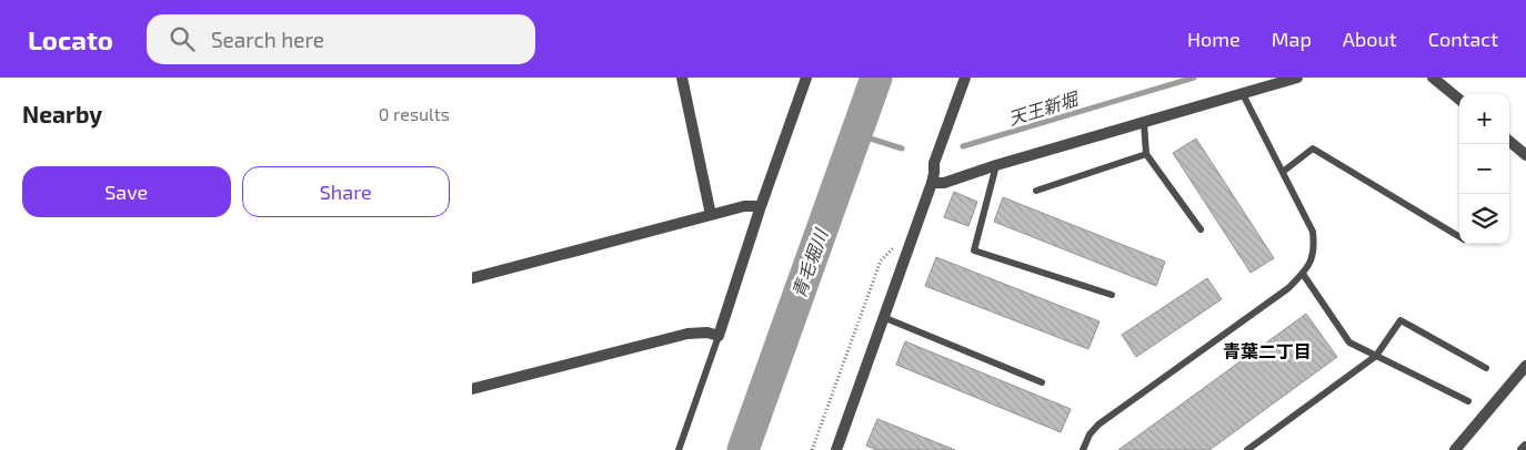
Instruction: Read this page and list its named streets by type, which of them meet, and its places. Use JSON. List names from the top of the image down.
{
  "districts": ["青葉二丁目"],
  "water": ["天王新堀", "青毛堀川"],
  "page": {
    "header": "Locato",
    "search": "Search here",
    "nav": [
      "Home",
      "Map",
      "About",
      "Contact"
    ],
    "heading": ["Nearby", "0 results"],
    "map_buttons": ["+", "−"],
    "buttons": ["Save", "Share"]
  }
}
